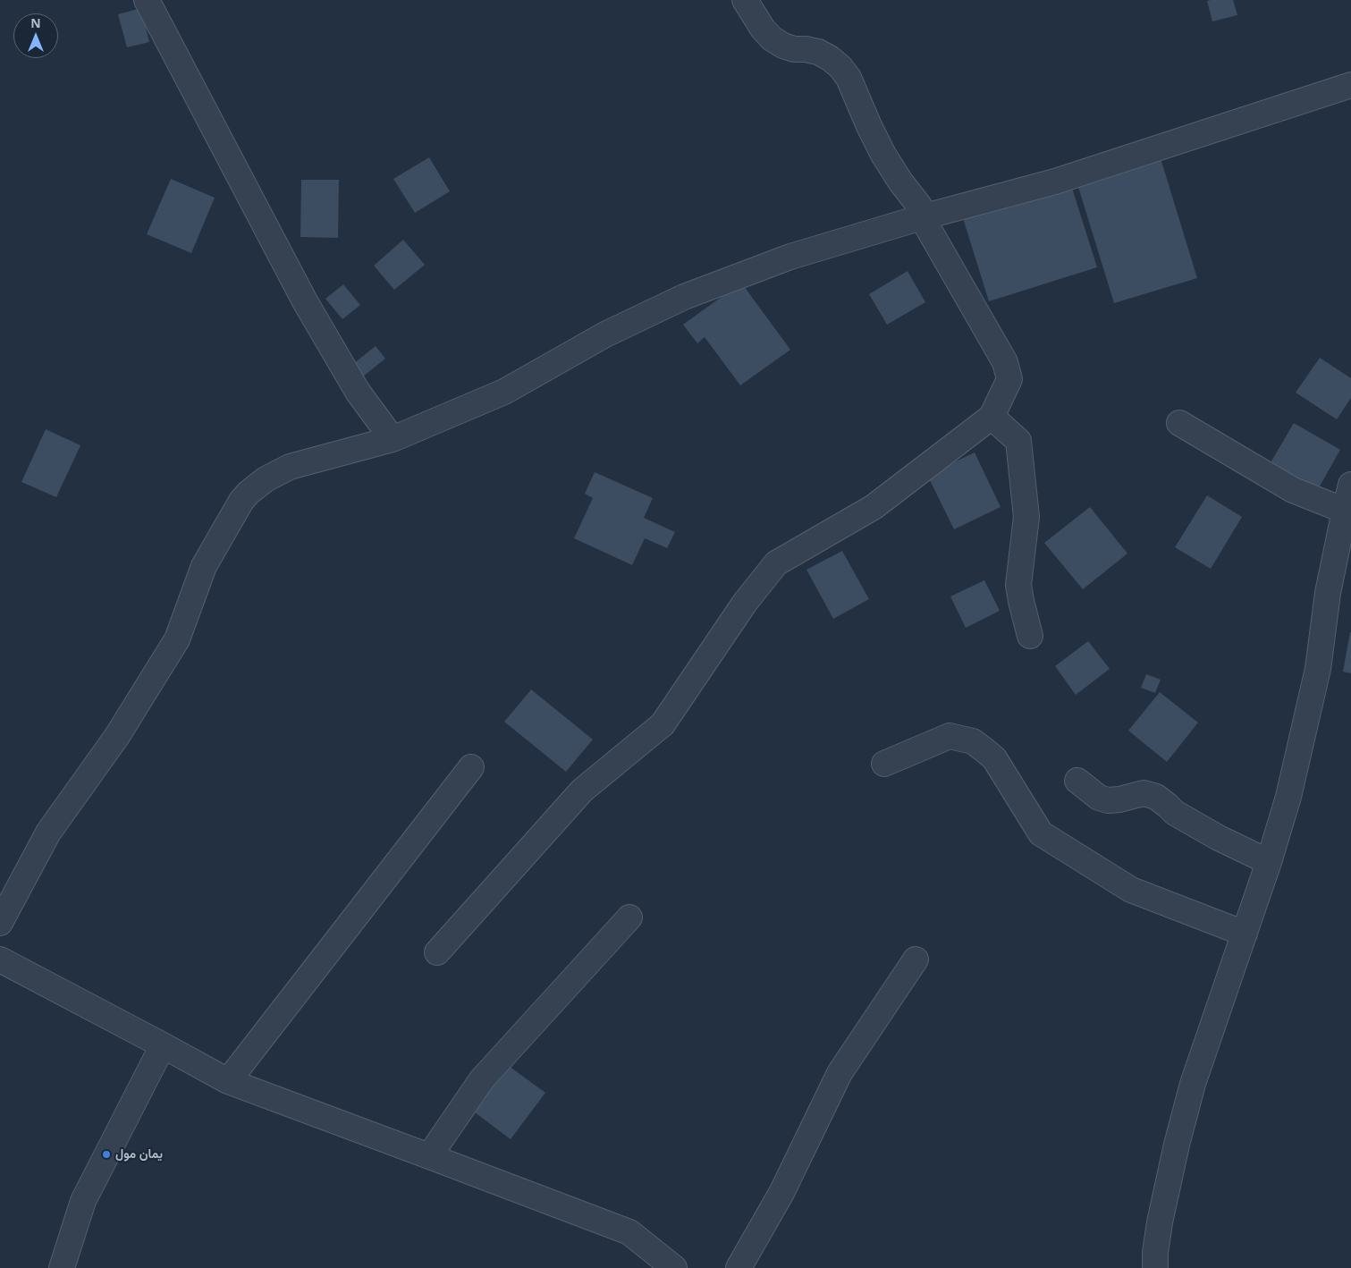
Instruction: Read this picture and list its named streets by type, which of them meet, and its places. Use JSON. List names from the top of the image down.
{
  "places": ["يمان مول"],
  "north": "top"
}
